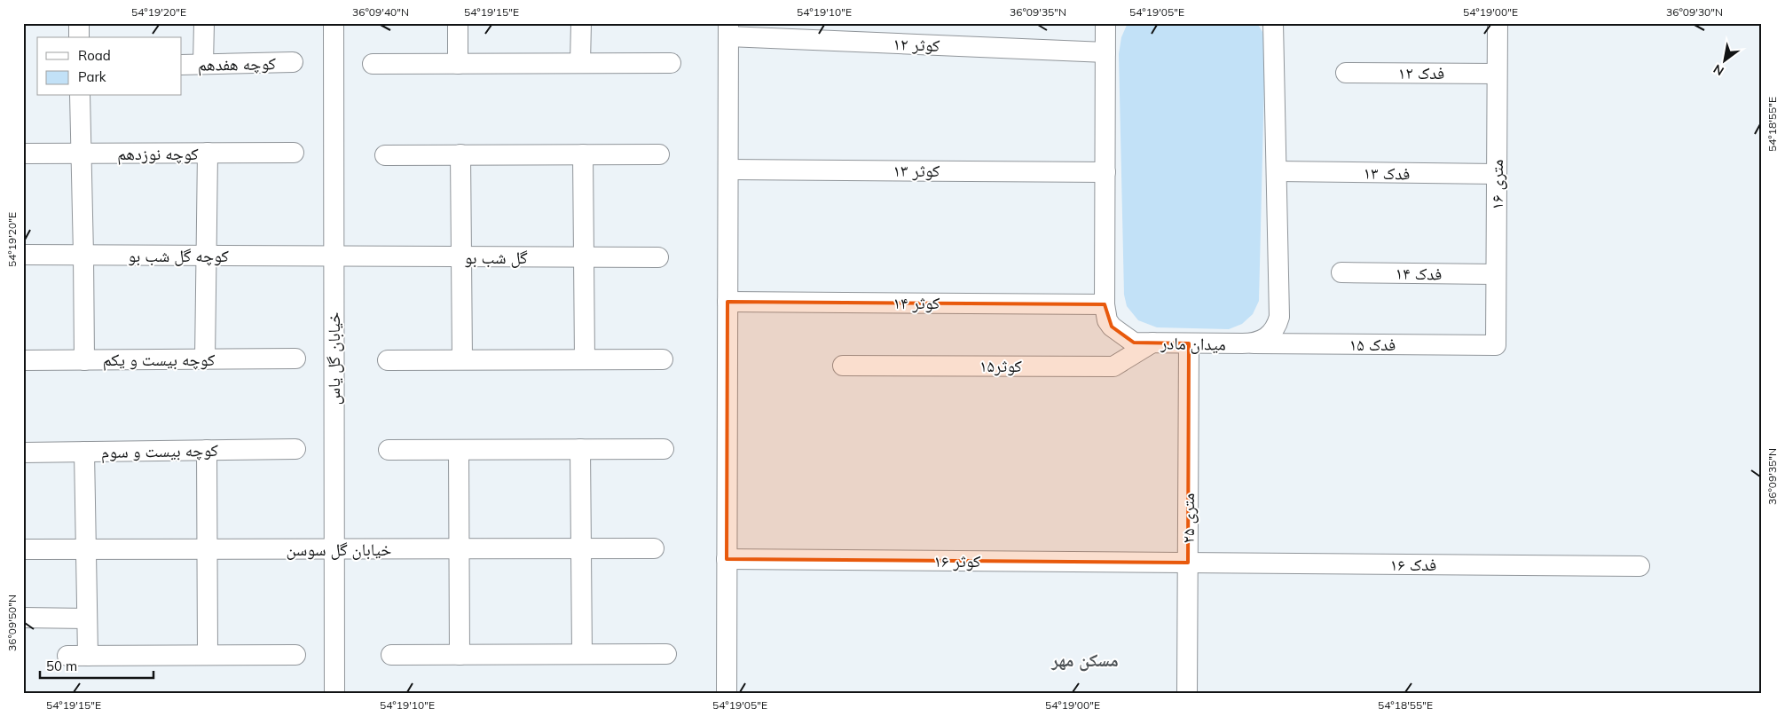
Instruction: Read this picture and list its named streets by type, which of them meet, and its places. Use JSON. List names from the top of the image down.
{
  "streets": {
    "street": [
      "کوثر ۱۲",
      "کوچه هفدهم",
      "فدک ۱۲",
      "کوچه نوزدهم",
      "کوثر ۱۳",
      "فدک ۱۳",
      "۱۶ متری",
      "کوچه گل شب بو",
      "گل شب بو",
      "فدک ۱۴",
      "کوثر ۱۴",
      "میدان مادر",
      "فدک ۱۵",
      "خیابان گل یاس",
      "کوچه بیست و یکم",
      "کوثر۱۵",
      "کوچه بیست و سوم",
      "۲۵ متری",
      "خیابان گل سوسن",
      "کوثر ۱۶",
      "فدک ۱۶"
    ]
  },
  "crossings": [
    ["کوثر ۱۲", "میدان مادر"],
    ["فدک ۱۲", "۱۶ متری"],
    ["کوثر ۱۳", "میدان مادر"],
    ["فدک ۱۳", "۱۶ متری"],
    ["فدک ۱۳", "میدان مادر"],
    ["۱۶ متری", "فدک ۱۴"],
    ["۱۶ متری", "فدک ۱۵"],
    ["کوچه گل شب بو", "گل شب بو"],
    ["کوچه گل شب بو", "خیابان گل یاس"],
    ["گل شب بو", "خیابان گل یاس"],
    ["کوثر ۱۴", "میدان مادر"],
    ["میدان مادر", "فدک ۱۵"],
    ["میدان مادر", "کوثر۱۵"],
    ["میدان مادر", "۲۵ متری"],
    ["خیابان گل یاس", "خیابان گل سوسن"],
    ["۲۵ متری", "کوثر ۱۶"],
    ["۲۵ متری", "فدک ۱۶"],
    ["کوثر ۱۶", "فدک ۱۶"]
  ],
  "districts": ["مسکن مهر"],
  "legend": ["Road", "Park"],
  "scale_bar": "50 m",
  "north": "bottom left",
  "coordinates": [
    "54°19'20\"E",
    "36°09'40\"N",
    "54°19'15\"E",
    "54°19'10\"E",
    "36°09'35\"N",
    "54°19'05\"E",
    "54°19'00\"E",
    "36°09'30\"N",
    "54°18'55\"E",
    "36°09'50\"N"
  ]
}
